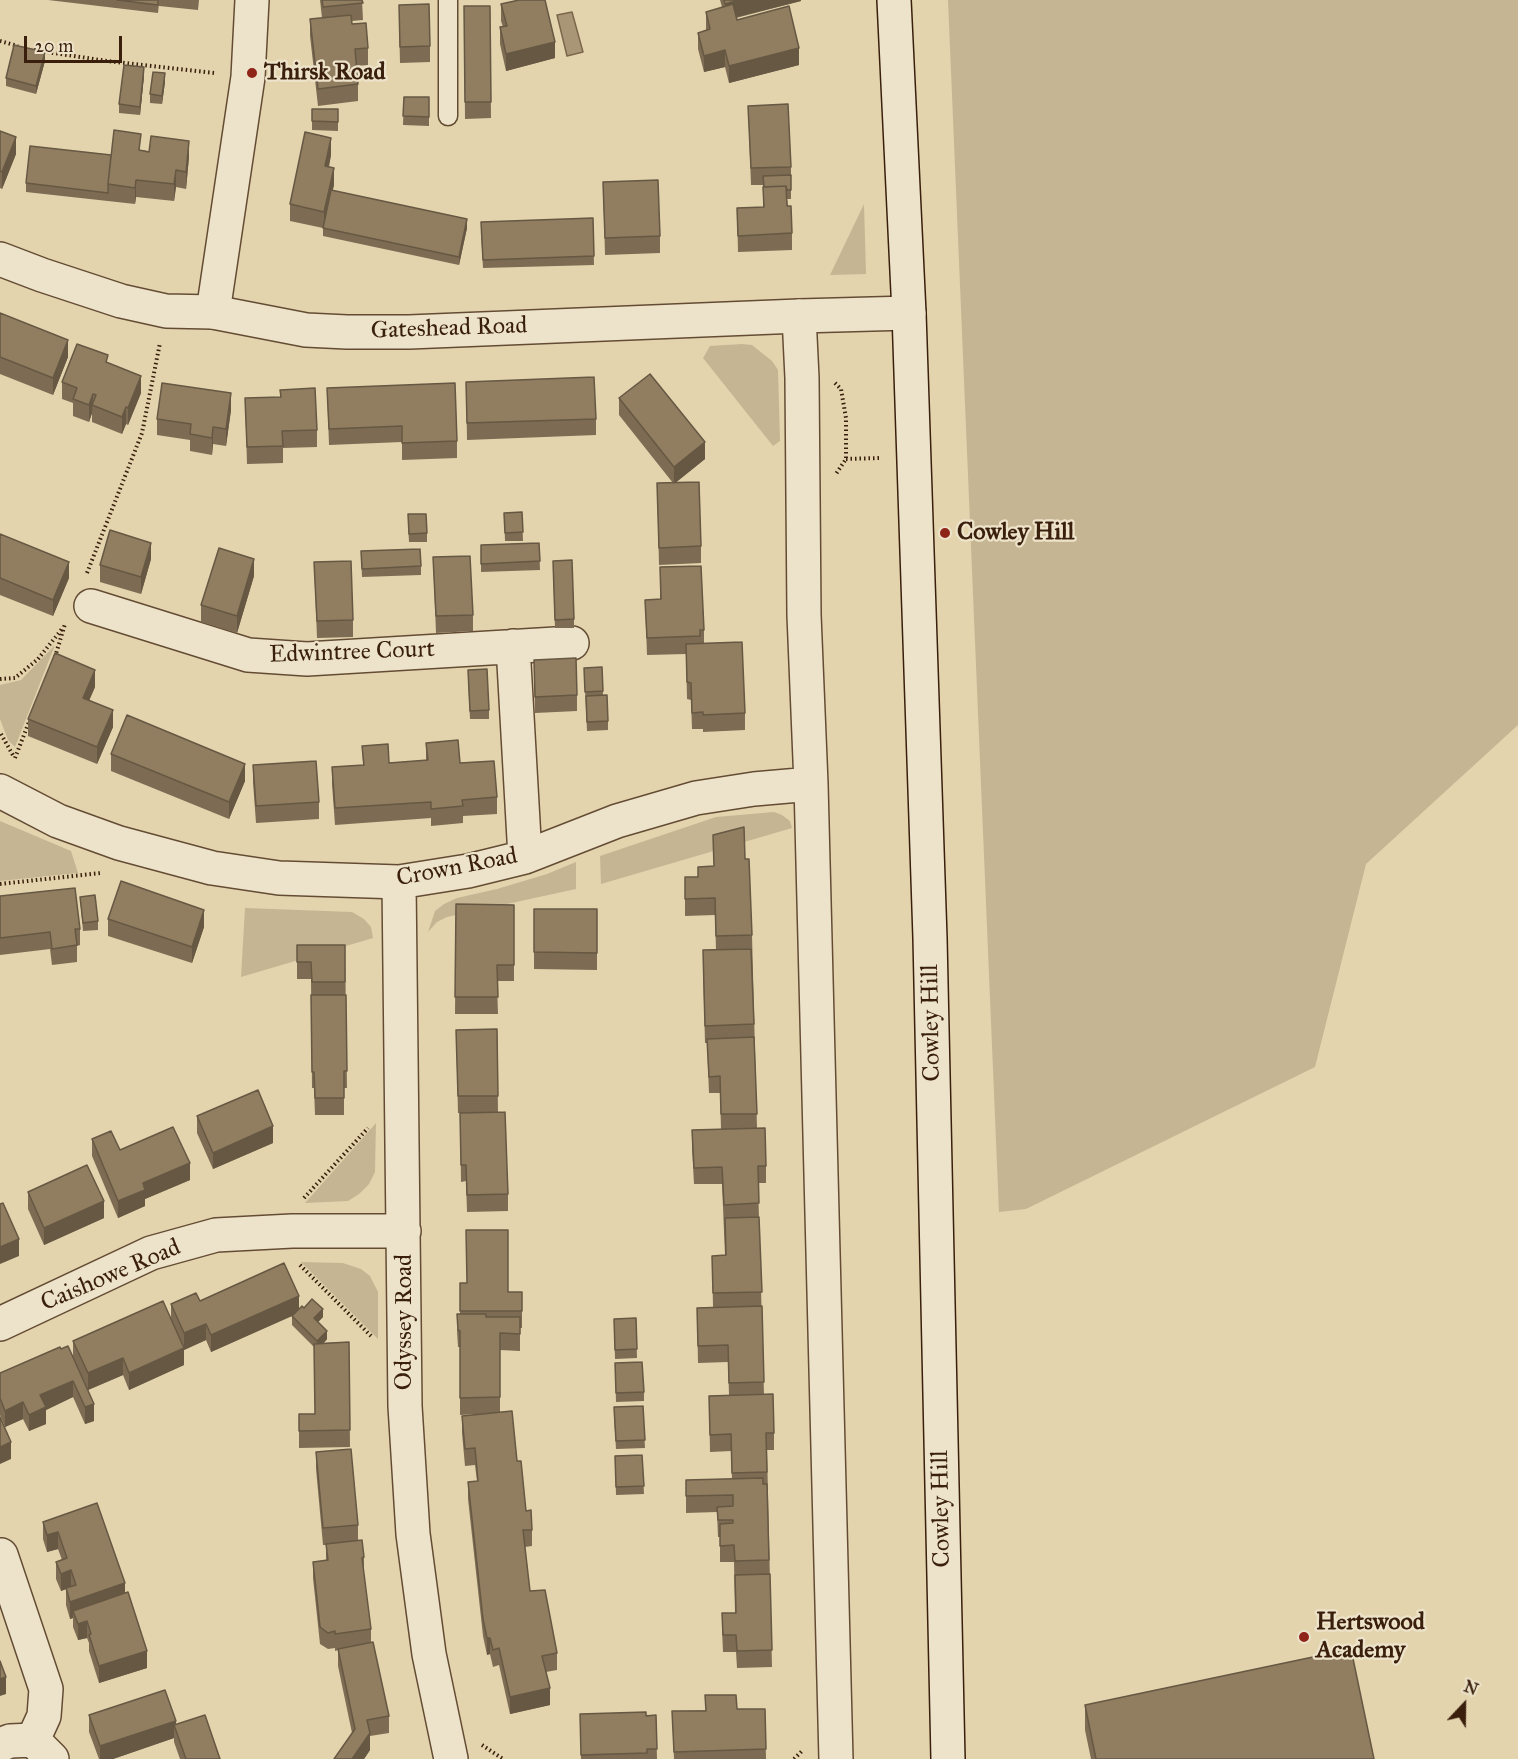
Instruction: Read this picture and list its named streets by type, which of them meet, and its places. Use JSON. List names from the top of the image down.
{
  "streets": {
    "street": [
      "Gateshead Road",
      "Edwintree Court",
      "Crown Road",
      "Cowley Hill",
      "Caishowe Road",
      "Odyssey Road"
    ]
  },
  "crossings": [
    ["Gateshead Road", "Cowley Hill"],
    ["Crown Road", "Odyssey Road"],
    ["Caishowe Road", "Odyssey Road"]
  ],
  "places": ["Thirsk Road", "Cowley Hill", "Hertswood Academy"],
  "scale_bar": "20 m",
  "north": "top"
}
